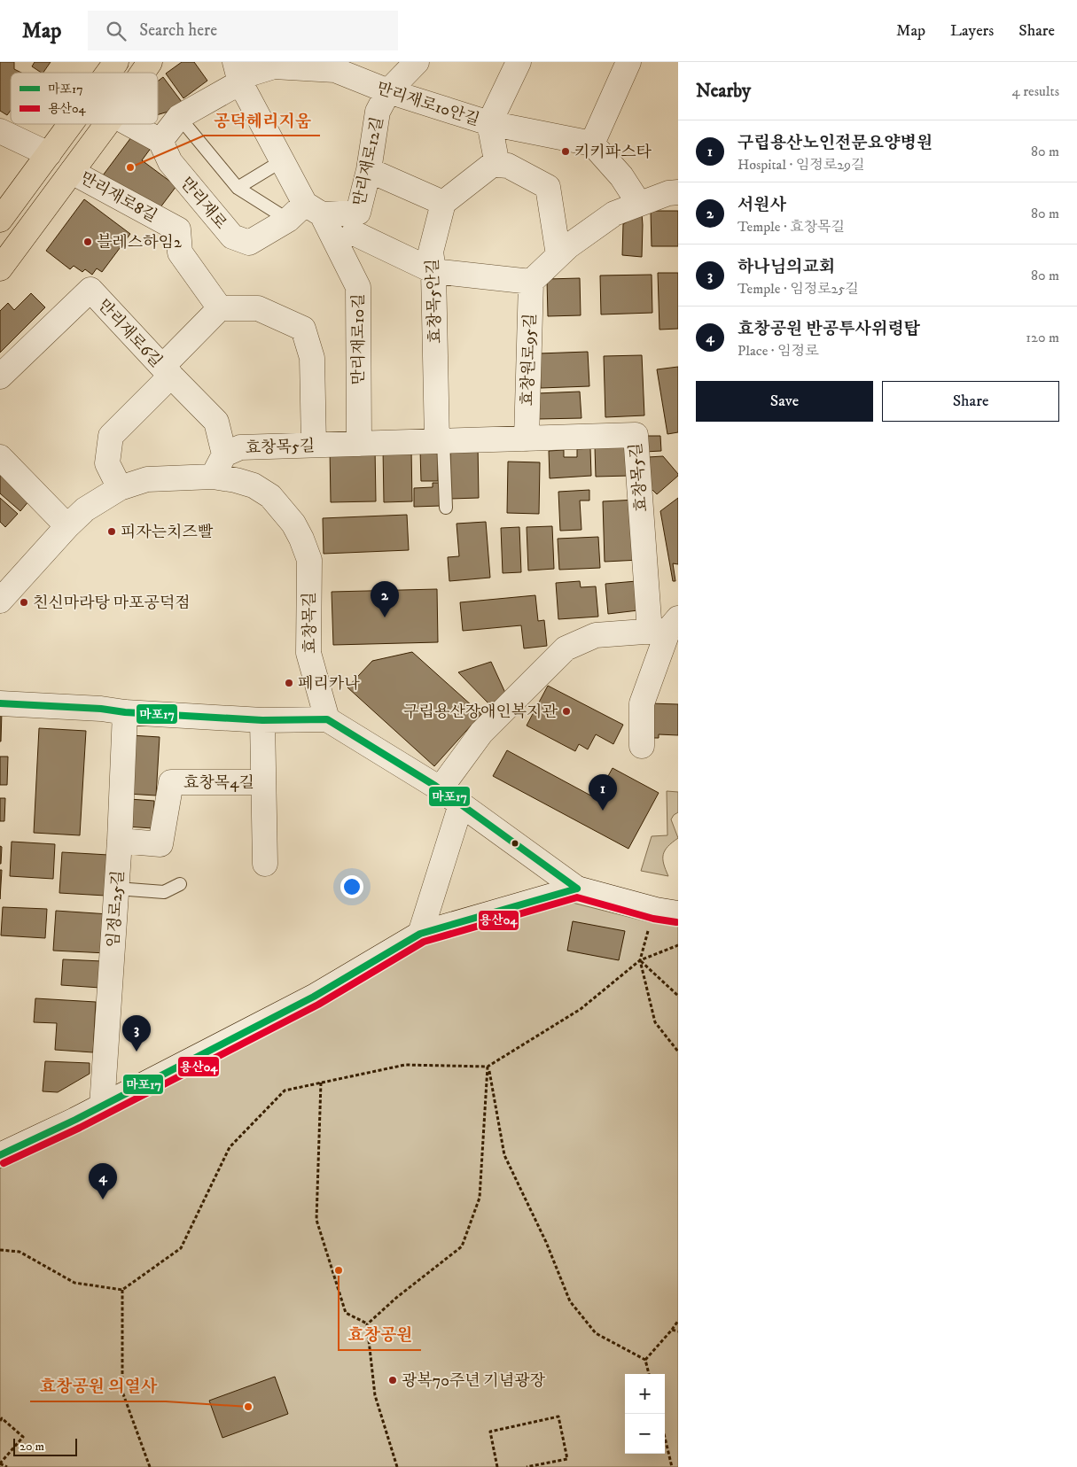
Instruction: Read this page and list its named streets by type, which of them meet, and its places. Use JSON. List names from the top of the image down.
{
  "streets": {
    "street": [
      "만리재로10안길",
      "만리재로12길",
      "만리재로8길",
      "만리재로",
      "효창목5안길",
      "만리재로6길",
      "만리재로10길",
      "효창원로95길",
      "효창목5길",
      "효창목길",
      "효창목4길",
      "임정로25길"
    ]
  },
  "crossings": [
    ["만리재로10안길", "만리재로12길"],
    ["만리재로10안길", "만리재로10길"],
    ["만리재로12길", "만리재로"],
    ["만리재로12길", "만리재로10길"],
    ["만리재로", "만리재로10길"],
    ["효창목5안길", "효창원로95길"],
    ["효창목5안길", "효창목5길"],
    ["만리재로6길", "효창목5길"],
    ["만리재로10길", "효창목5길"],
    ["효창원로95길", "효창목5길"],
    ["효창목5길", "효창목길"],
    ["효창목4길", "임정로25길"]
  ],
  "places": [
    "키키파스타",
    "공덕헤리지움",
    "블레스하임2",
    "피자는치즈빨",
    "친신마라탕 마포공덕점",
    "페리카나",
    "구립용산장애인복지관",
    "효창공원",
    "광복70주년 기념광장",
    "효창공원 의열사"
  ],
  "lines": ["transit line 마포17", "transit line 용산04"],
  "legend": ["마포17", "용산04"],
  "scale_bar": "20 m",
  "page": {
    "header": "Map",
    "search": "Search here",
    "nav": ["Map", "Layers", "Share"],
    "heading": ["Nearby", "4 results"],
    "list": [
      {
        "mark": "1",
        "name": "구립용산노인전문요양병원",
        "note": "Hospital · 임정로29길",
        "value": "80 m"
      },
      {
        "mark": "2",
        "name": "서원사",
        "note": "Temple · 효창목길",
        "value": "80 m"
      },
      {
        "mark": "3",
        "name": "하나님의교회",
        "note": "Temple · 임정로25길",
        "value": "80 m"
      },
      {
        "mark": "4",
        "name": "효창공원 반공투사위령탑",
        "note": "Place · 임정로",
        "value": "120 m"
      }
    ],
    "buttons": ["Save", "Share"],
    "pins": [
      "2",
      "1",
      "3",
      "4"
    ],
    "map_buttons": ["+", "−"],
    "scale": "20 m"
  }
}
